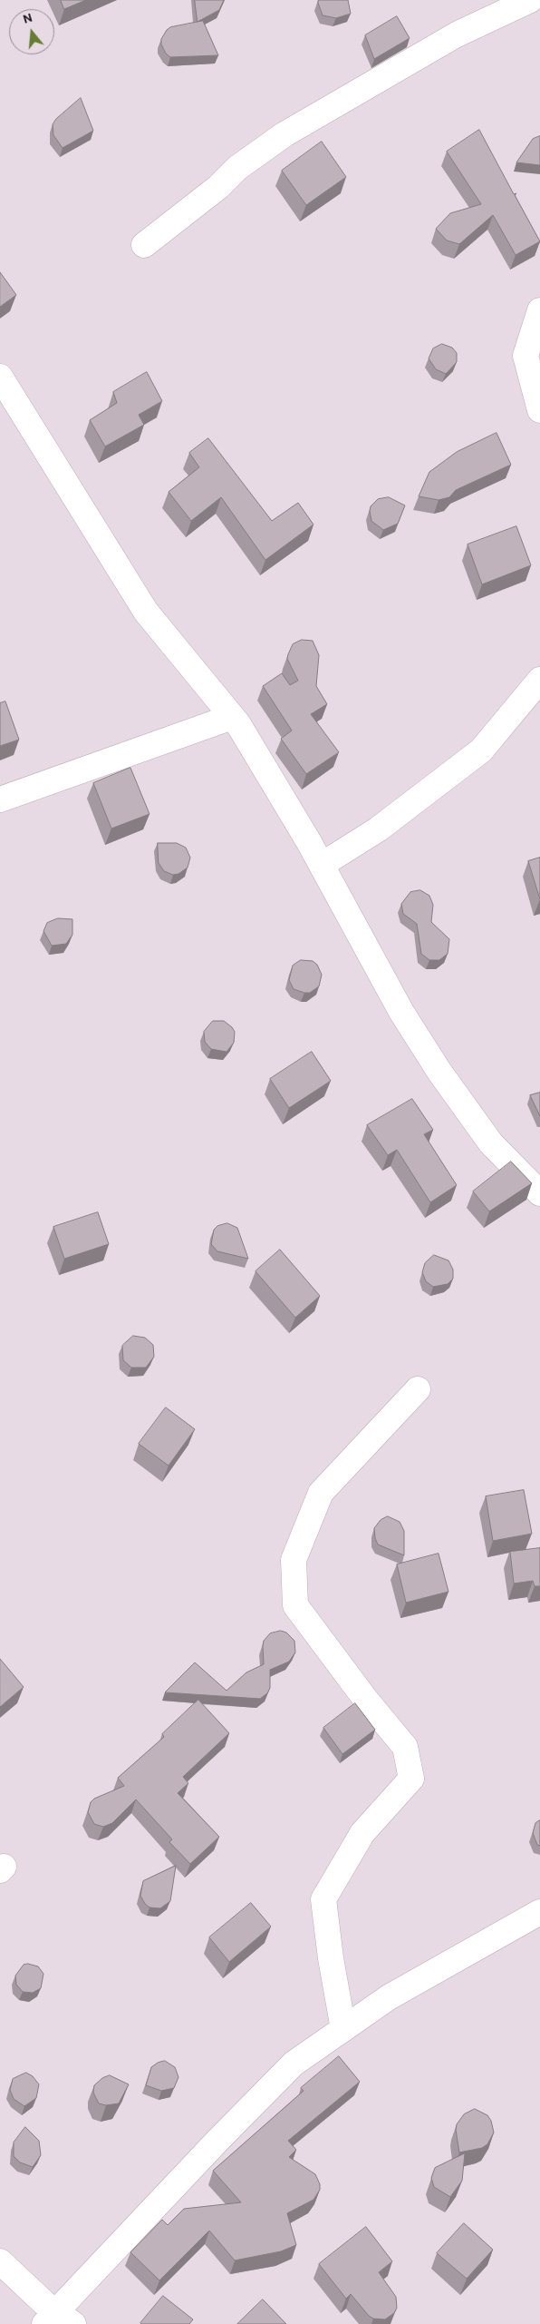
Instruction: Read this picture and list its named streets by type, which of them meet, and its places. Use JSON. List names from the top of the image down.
{
  "north": "top"
}
